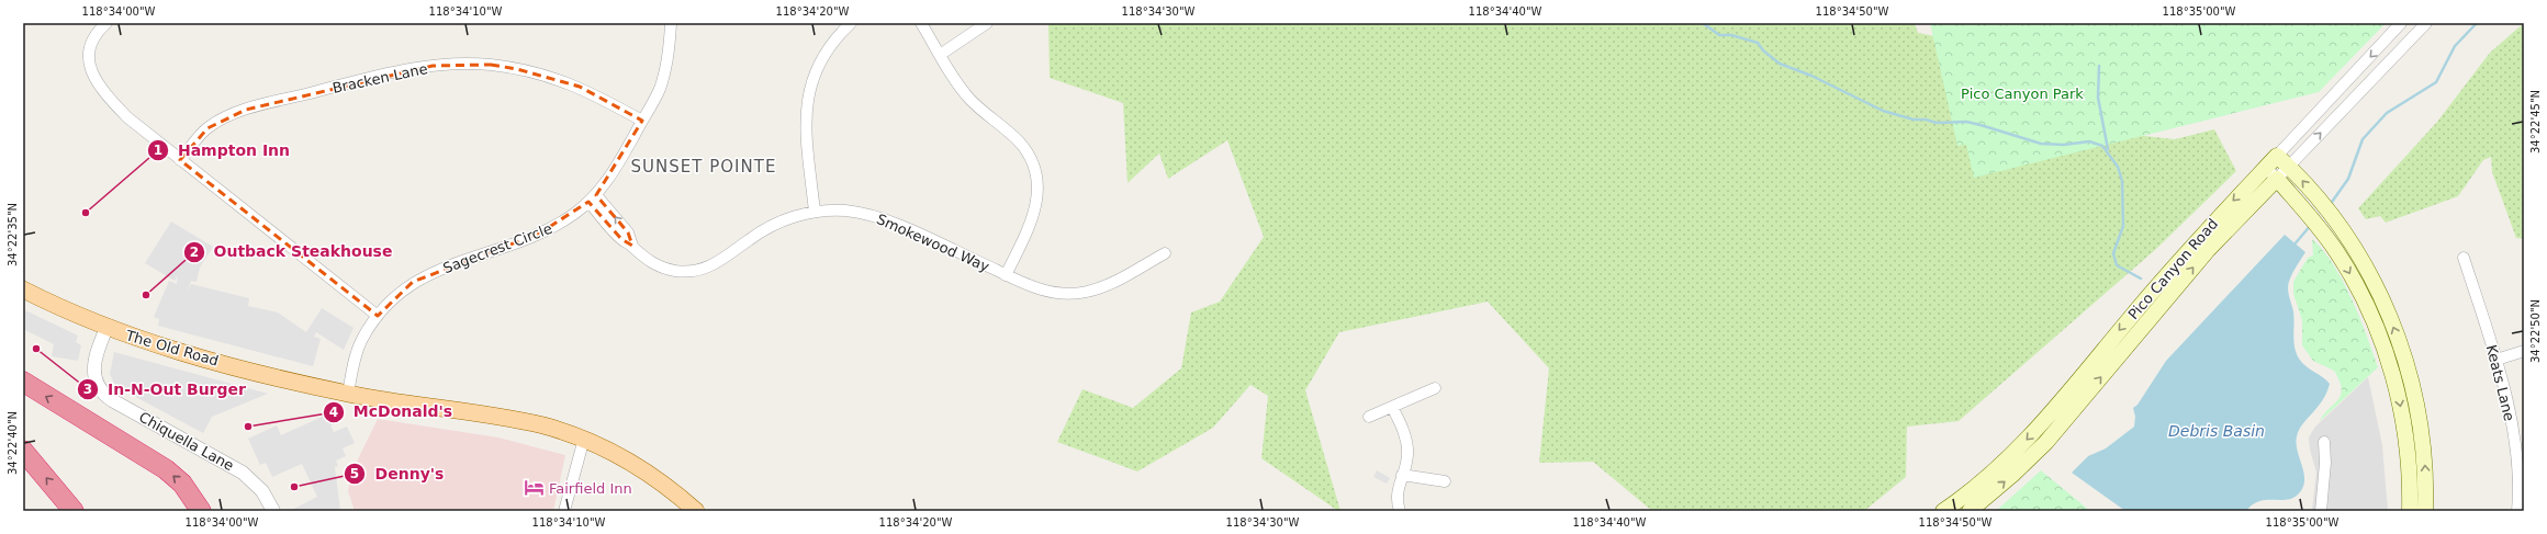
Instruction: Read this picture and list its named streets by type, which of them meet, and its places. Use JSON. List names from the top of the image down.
{
  "streets": {
    "main road": ["Pico Canyon Road", "The Old Road"],
    "street": [
      "Bracken Lane",
      "Smokewood Way",
      "Sagecrest Circle",
      "Keats Lane",
      "Chiquella Lane"
    ]
  },
  "crossings": [
    ["Bracken Lane", "Sagecrest Circle"],
    ["Smokewood Way", "Sagecrest Circle"],
    ["Sagecrest Circle", "The Old Road"],
    ["The Old Road", "Chiquella Lane"]
  ],
  "districts": ["SUNSET POINTE"],
  "water": ["Debris Basin"],
  "parks": ["Pico Canyon Park"],
  "places": {
    "other": [
      "Hampton Inn",
      "Outback Steakhouse",
      "In-N-Out Burger",
      "McDonald's",
      "Denny's"
    ],
    "hotel": ["Fairfield Inn"]
  },
  "coordinates": [
    "118°34'00\"W",
    "118°34'10\"W",
    "118°34'20\"W",
    "118°34'30\"W",
    "118°34'40\"W",
    "118°34'50\"W",
    "118°35'00\"W",
    "34°22'45\"N",
    "34°22'35\"N",
    "34°22'50\"N",
    "34°22'40\"N"
  ]
}
